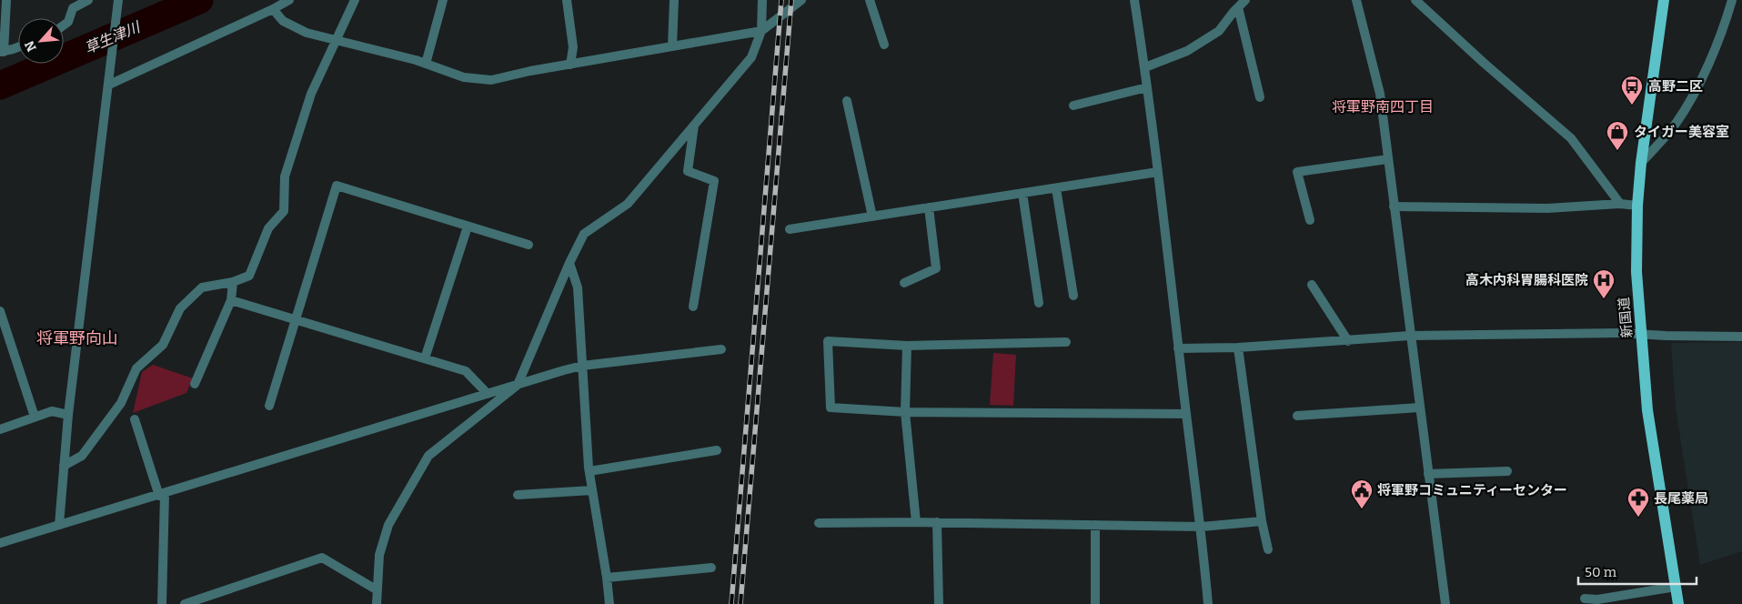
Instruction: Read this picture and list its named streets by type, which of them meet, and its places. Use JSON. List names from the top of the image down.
{
  "streets": {
    "main road": ["新国道"]
  },
  "districts": ["将軍野南四丁目", "将軍野向山"],
  "water": ["草生津川"],
  "places": {
    "bus stop": ["高野二区"],
    "shop": ["タイガー美容室"],
    "hospital": ["高木内科胃腸科医院"],
    "public building": ["将軍野コミュニティーセンター"],
    "pharmacy": ["長尾薬局"]
  },
  "scale_bar": "50 m",
  "north": "bottom left"
}
